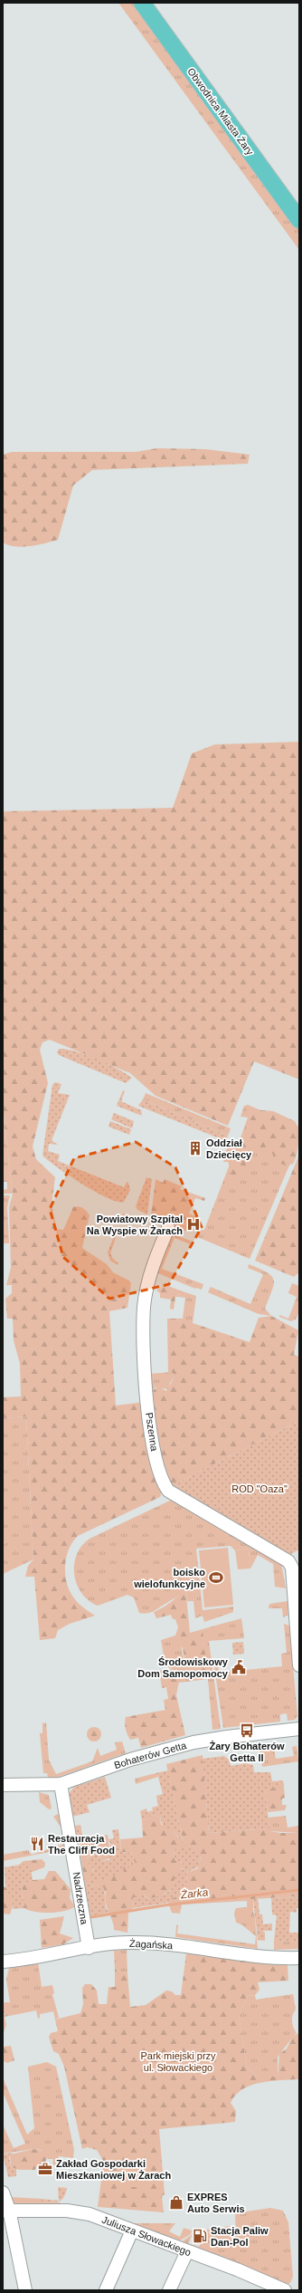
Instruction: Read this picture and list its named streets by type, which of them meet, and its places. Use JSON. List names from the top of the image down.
{
  "streets": {
    "main road": ["Obwodnica Miasta Żary"],
    "street": [
      "Pszenna",
      "Bohaterów Getta",
      "Nadrzeczna",
      "Żagańska",
      "Juliusza Słowackiego"
    ]
  },
  "crossings": [
    ["Bohaterów Getta", "Nadrzeczna"],
    ["Nadrzeczna", "Żagańska"]
  ],
  "water": ["Żarka"],
  "parks": ["ROD \"Oaza\"", "Park miejski przy ul. Słowackiego"],
  "places": {
    "building": ["Oddział Dziecięcy"],
    "hospital": ["Powiatowy Szpital Na Wyspie w Żarach"],
    "sports": ["boisko wielofunkcyjne"],
    "public building": ["Środowiskowy Dom Samopomocy"],
    "bus stop": ["Żary Bohaterów Getta II"],
    "restaurant": ["Restauracja The Cliff Food"],
    "office": ["Zakład Gospodarki Mieszkaniowej w Żarach"],
    "shop": ["EXPRES Auto Serwis"],
    "fuel station": ["Stacja Paliw Dan-Pol"]
  }
}
